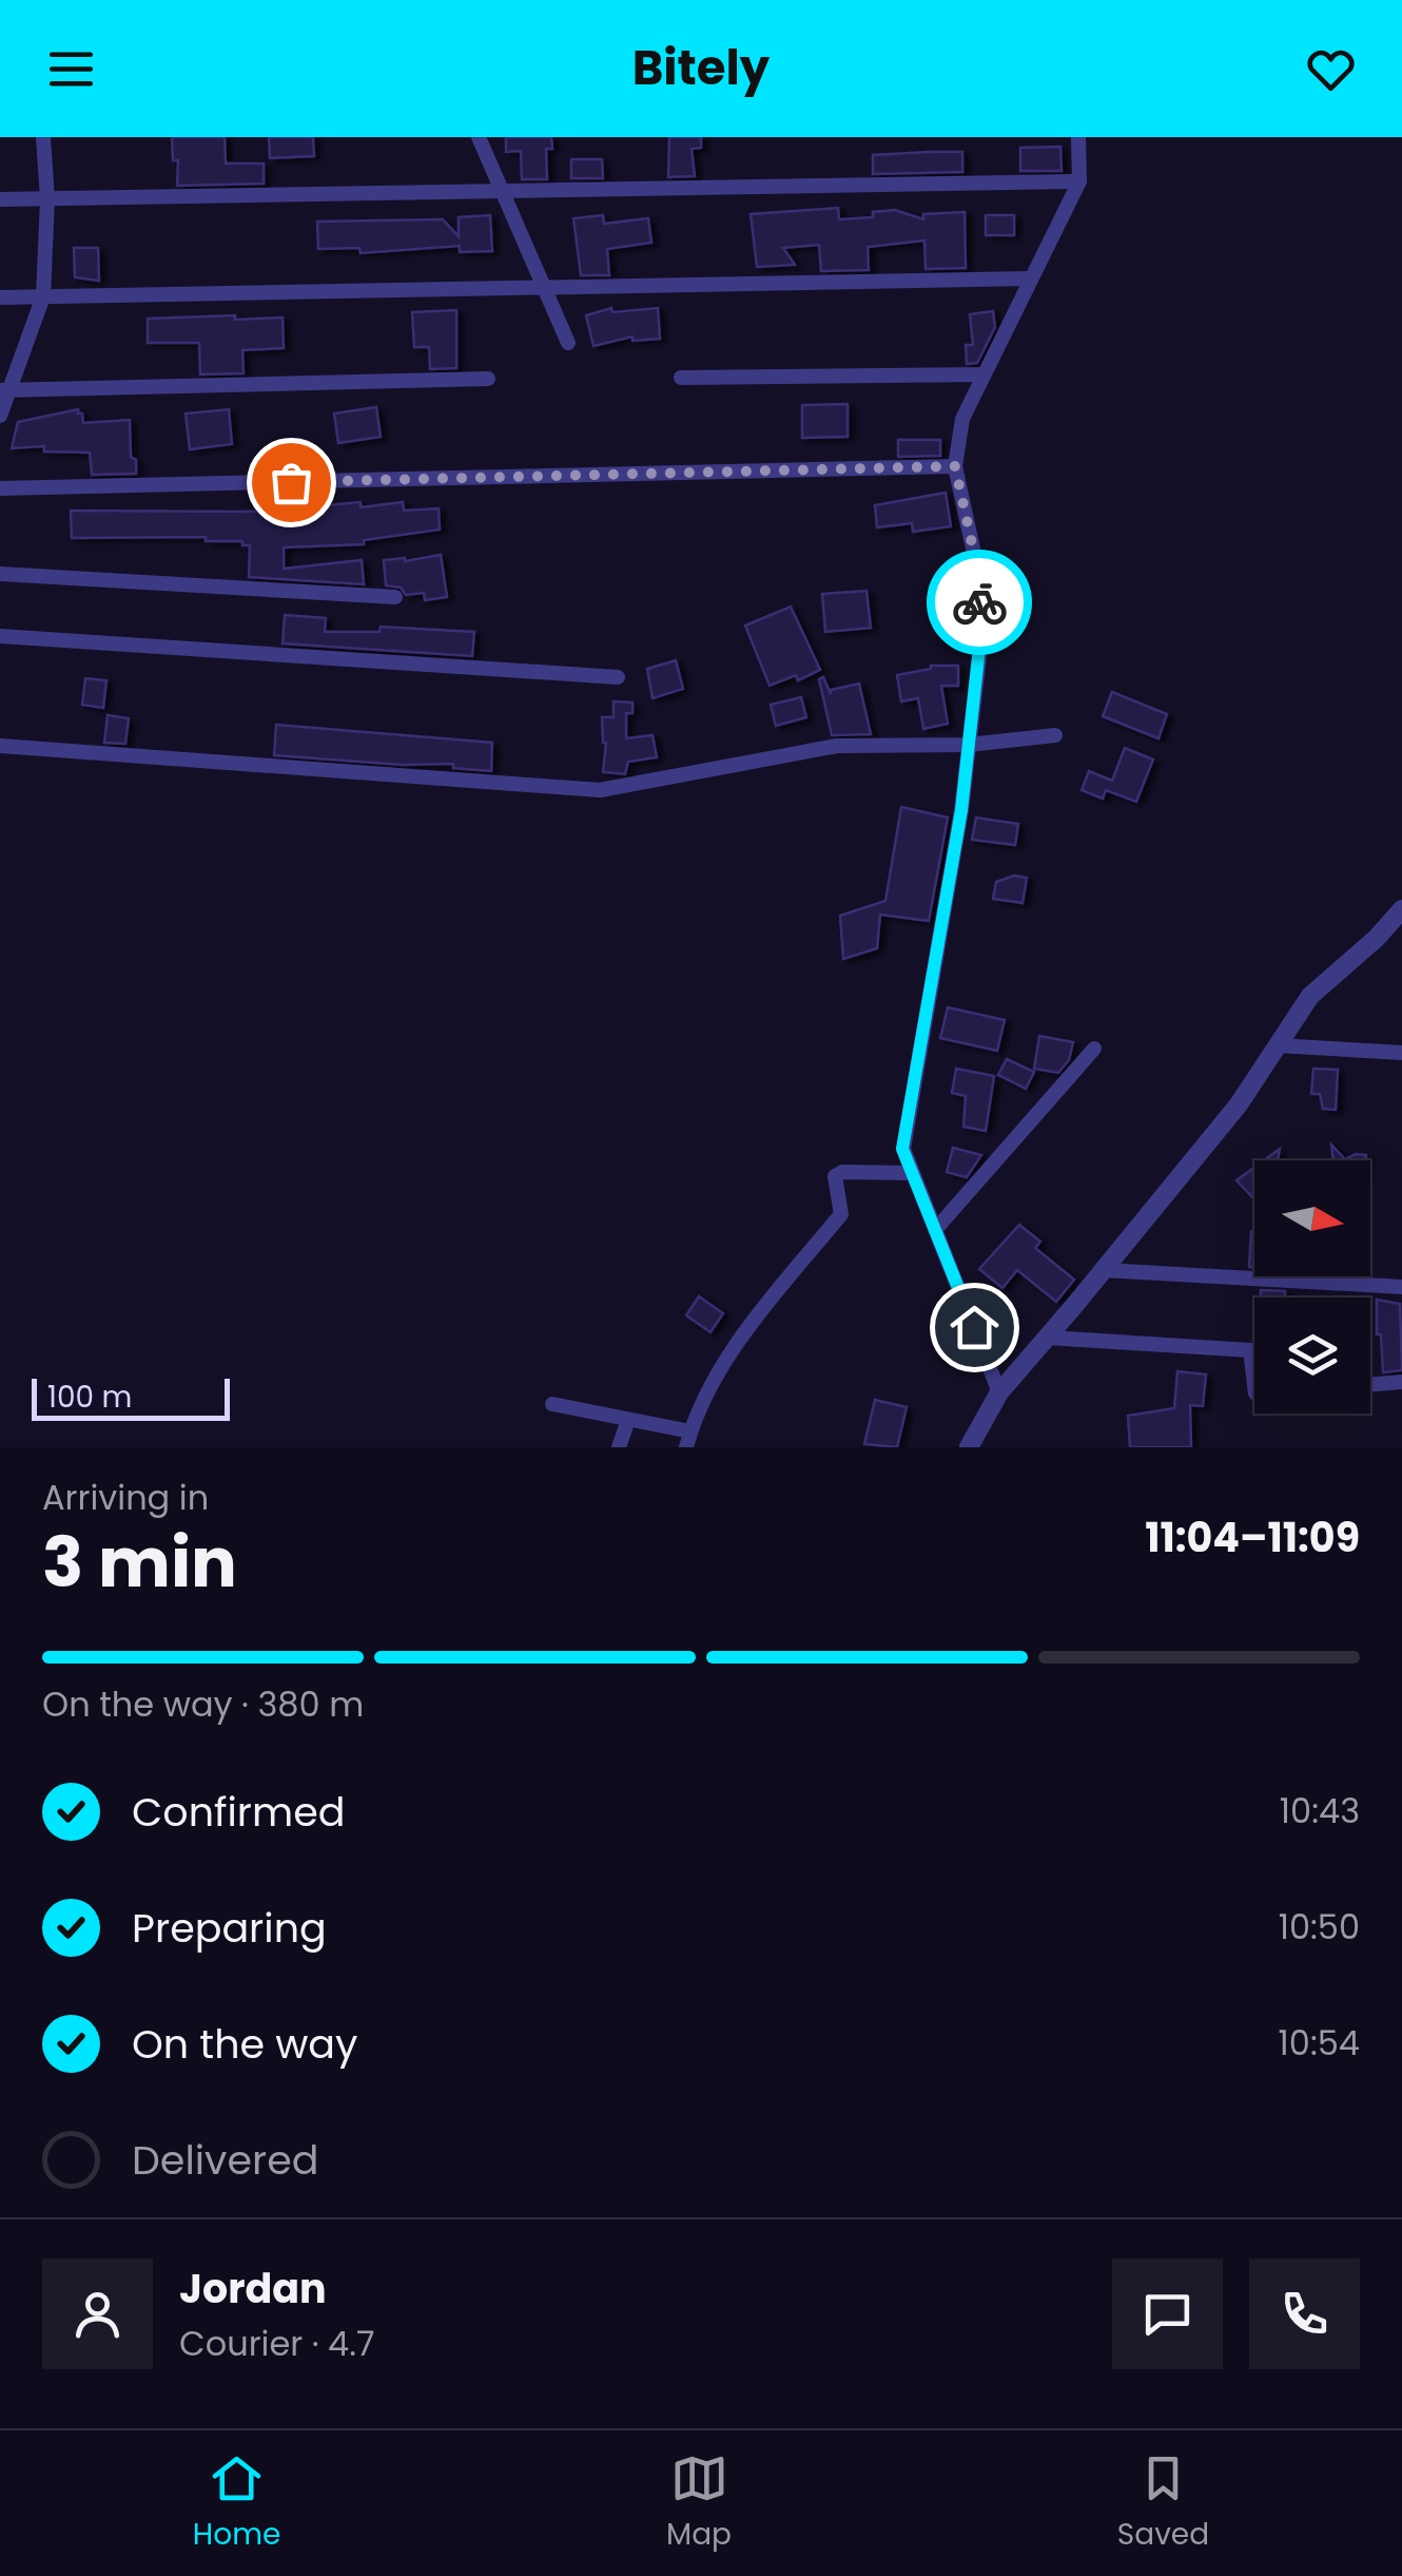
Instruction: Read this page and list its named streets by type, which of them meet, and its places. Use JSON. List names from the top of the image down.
{
  "scale_bar": "100 m",
  "north": "right",
  "page": {
    "header": "Bitely",
    "scale": "100 m",
    "heading": ["3 min", "Arriving in", "11:04–11:09"],
    "panel": ["Jordan", "Courier · 4.7"],
    "bar": "On the way · 380 m",
    "list": [
      ["Confirmed", "10:43"],
      ["Preparing", "10:50"],
      ["On the way", "10:54"],
      "Delivered"
    ],
    "tabs": ["Home", "Map", "Saved"]
  }
}
